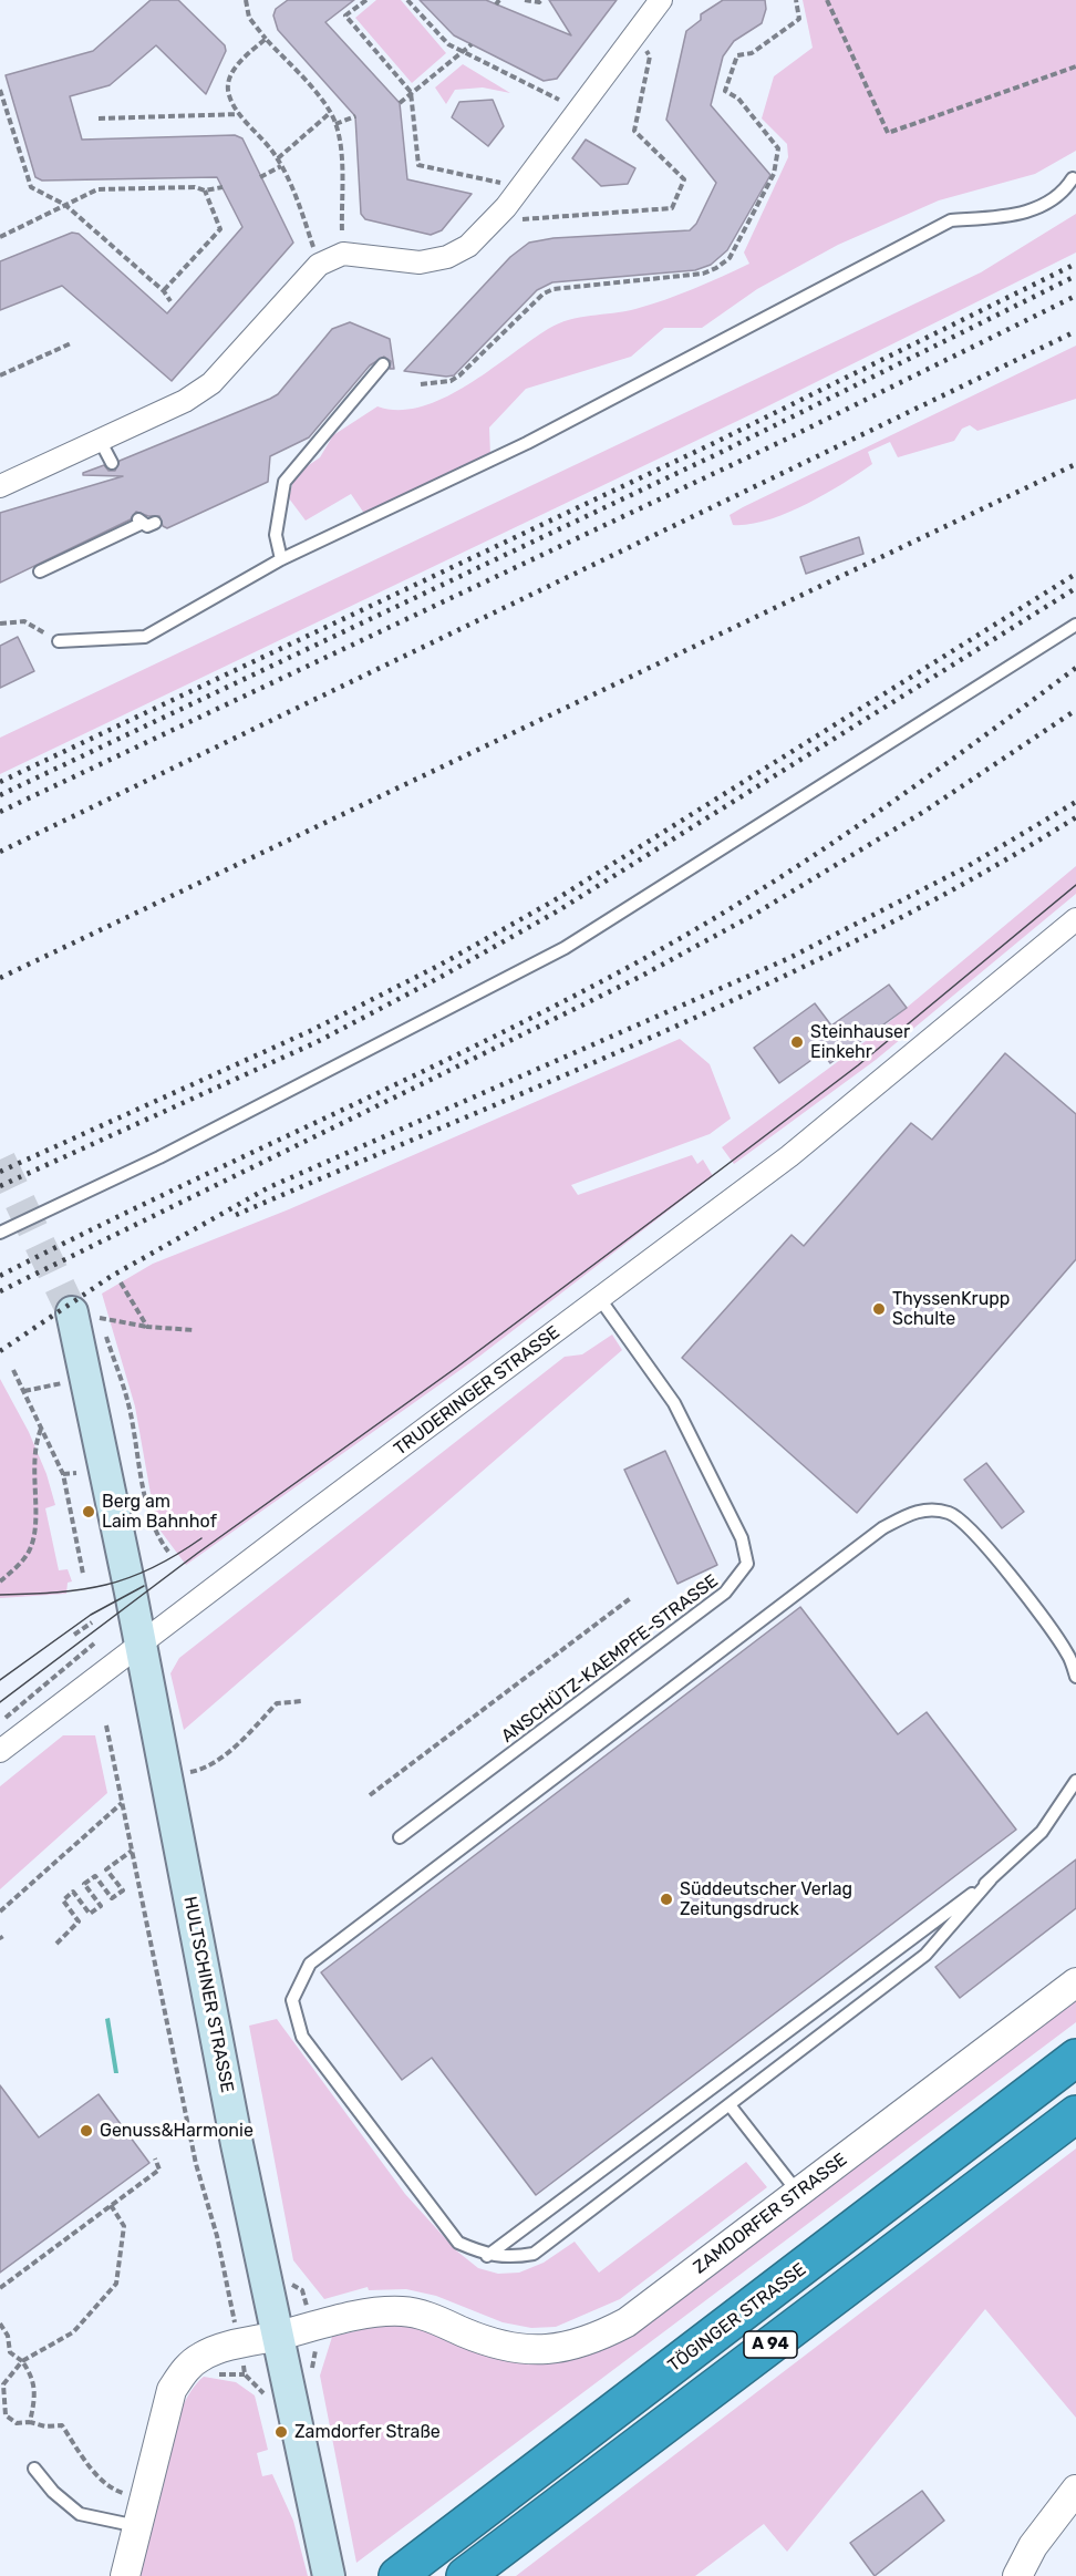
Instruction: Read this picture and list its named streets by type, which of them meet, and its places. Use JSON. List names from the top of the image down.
{
  "streets": {
    "highway": ["TÖGINGER STRASSE", "A 94"],
    "main road": ["HULTSCHINER STRASSE"],
    "street": ["TRUDERINGER STRASSE", "ZAMDORFER STRASSE"],
    "lane": ["ANSCHÜTZ-KAEMPFE-STRASSE"]
  },
  "crossings": [
    ["TRUDERINGER STRASSE", "ANSCHÜTZ-KAEMPFE-STRASSE"],
    ["TRUDERINGER STRASSE", "HULTSCHINER STRASSE"],
    ["HULTSCHINER STRASSE", "ZAMDORFER STRASSE"]
  ],
  "places": [
    "Steinhauser Einkehr",
    "ThyssenKrupp Schulte",
    "Berg am Laim Bahnhof",
    "Süddeutscher Verlag Zeitungsdruck",
    "Genuss&Harmonie",
    "Zamdorfer Straße"
  ]
}
